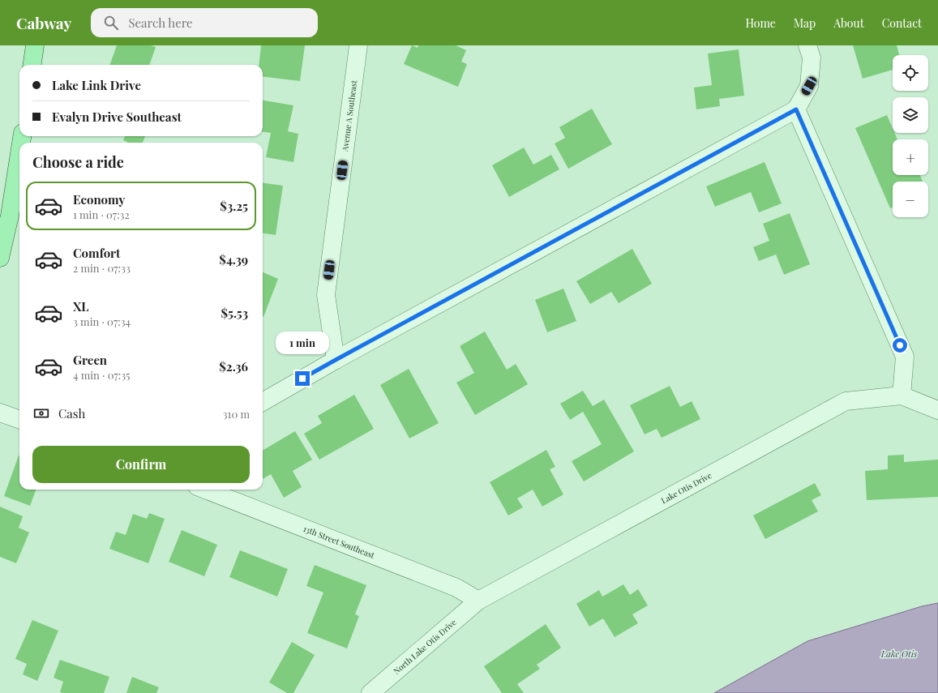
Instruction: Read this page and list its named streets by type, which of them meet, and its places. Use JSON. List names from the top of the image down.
{
  "streets": {
    "street": [
      "Avenue A Southeast",
      "Lake Otis Drive",
      "13th Street Southeast",
      "North Lake Otis Drive"
    ]
  },
  "crossings": [
    ["Lake Otis Drive", "13th Street Southeast"],
    ["Lake Otis Drive", "North Lake Otis Drive"],
    ["13th Street Southeast", "North Lake Otis Drive"]
  ],
  "water": ["Lake Otis"],
  "page": {
    "header": "Cabway",
    "search": "Search here",
    "nav": [
      "Home",
      "Map",
      "About",
      "Contact"
    ],
    "map_buttons": ["+", "−"],
    "banner": ["Lake Link Drive", "Evalyn Drive Southeast"],
    "heading": "Choose a ride",
    "list": [
      {
        "name": "Economy",
        "note": "1 min · 07:32",
        "value": "$3.25"
      },
      {
        "name": "Comfort",
        "note": "2 min · 07:33",
        "value": "$4.39"
      },
      {
        "name": "XL",
        "note": "3 min · 07:34",
        "value": "$5.53"
      },
      {
        "name": "Green",
        "note": "4 min · 07:35",
        "value": "$2.36"
      }
    ],
    "bubble": "1 min",
    "pay": ["Cash", "310 m"],
    "buttons": "Confirm"
  }
}
